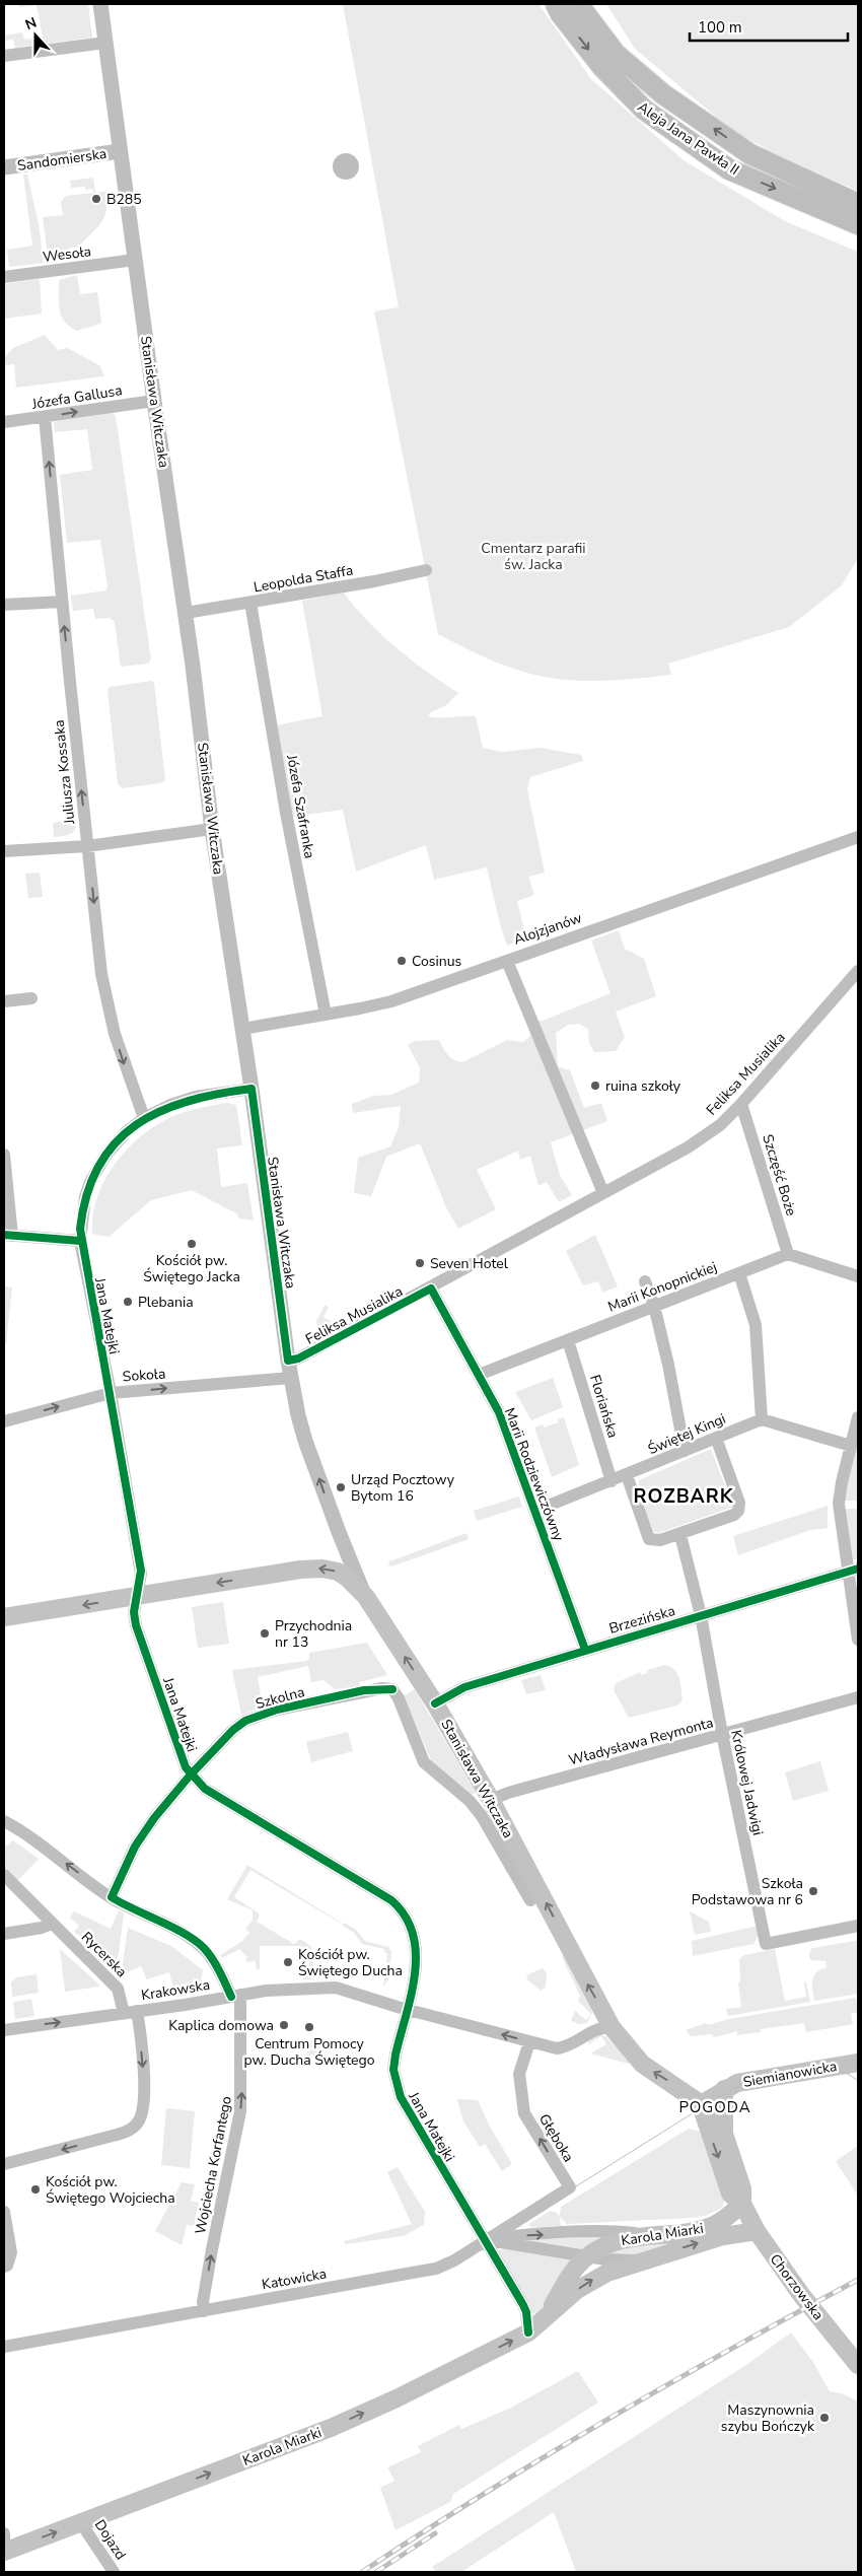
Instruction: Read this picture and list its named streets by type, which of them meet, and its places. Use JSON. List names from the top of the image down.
{
  "streets": {
    "main road": [
      "Aleja Jana Pawła II",
      "Stanisława Witczaka",
      "Siemianowicka",
      "Karola Miarki",
      "Chorzowska"
    ],
    "street": [
      "Sandomierska",
      "Wesoła",
      "Józefa Gallusa",
      "Leopolda Staffa",
      "Juliusza Kossaka",
      "Józefa Szafranka",
      "Alojzjanów",
      "Feliksa Musialika",
      "Szczęść Boże",
      "Marii Konopnickiej",
      "Jana Matejki",
      "Sokoła",
      "Floriańska",
      "Świętej Kingi",
      "Marii Rodziewiczówny",
      "Brzezińska",
      "Szkolna",
      "Władysława Reymonta",
      "Królowej Jadwigi",
      "Rycerska",
      "Krakowska",
      "Głęboka",
      "Wojciecha Korfantego",
      "Katowicka",
      "Dojazd"
    ]
  },
  "crossings": [
    ["Sandomierska", "Stanisława Witczaka"],
    ["Wesoła", "Stanisława Witczaka"],
    ["Józefa Gallusa", "Stanisława Witczaka"],
    ["Józefa Gallusa", "Juliusza Kossaka"],
    ["Stanisława Witczaka", "Leopolda Staffa"],
    ["Stanisława Witczaka", "Alojzjanów"],
    ["Stanisława Witczaka", "Feliksa Musialika"],
    ["Stanisława Witczaka", "Jana Matejki"],
    ["Stanisława Witczaka", "Sokoła"],
    ["Stanisława Witczaka", "Brzezińska"],
    ["Stanisława Witczaka", "Władysława Reymonta"],
    ["Stanisława Witczaka", "Krakowska"],
    ["Stanisława Witczaka", "Siemianowicka"],
    ["Stanisława Witczaka", "Chorzowska"],
    ["Leopolda Staffa", "Józefa Szafranka"],
    ["Juliusza Kossaka", "Jana Matejki"],
    ["Józefa Szafranka", "Alojzjanów"],
    ["Feliksa Musialika", "Szczęść Boże"],
    ["Feliksa Musialika", "Marii Rodziewiczówny"],
    ["Szczęść Boże", "Marii Konopnickiej"],
    ["Marii Konopnickiej", "Floriańska"],
    ["Marii Konopnickiej", "Marii Rodziewiczówny"],
    ["Jana Matejki", "Sokoła"],
    ["Jana Matejki", "Szkolna"],
    ["Jana Matejki", "Krakowska"],
    ["Jana Matejki", "Karola Miarki"],
    ["Jana Matejki", "Katowicka"],
    ["Floriańska", "Świętej Kingi"],
    ["Świętej Kingi", "Marii Rodziewiczówny"],
    ["Marii Rodziewiczówny", "Brzezińska"],
    ["Brzezińska", "Królowej Jadwigi"],
    ["Szkolna", "Wojciecha Korfantego"],
    ["Władysława Reymonta", "Królowej Jadwigi"],
    ["Rycerska", "Krakowska"],
    ["Krakowska", "Głęboka"],
    ["Krakowska", "Wojciecha Korfantego"],
    ["Siemianowicka", "Chorzowska"],
    ["Głęboka", "Katowicka"],
    ["Wojciecha Korfantego", "Katowicka"],
    ["Karola Miarki", "Chorzowska"],
    ["Karola Miarki", "Dojazd"]
  ],
  "one_way": [
    "Józefa Gallusa",
    "Sokoła",
    "Głęboka",
    "Wojciecha Korfantego",
    "Karola Miarki"
  ],
  "districts": ["ROZBARK", "POGODA"],
  "parks": ["Cmentarz parafii św. Jacka"],
  "places": [
    "B285",
    "Cosinus",
    "ruina szkoły",
    "Kościół pw. Świętego Jacka",
    "Seven Hotel",
    "Plebania",
    "Urząd Pocztowy Bytom 16",
    "Przychodnia nr 13",
    "Szkoła Podstawowa nr 6",
    "Kościół pw. Świętego Ducha",
    "Kaplica domowa",
    "Centrum Pomocy pw. Ducha Świętego",
    "Kościół pw. Świętego Wojciecha",
    "Maszynownia szybu Bończyk"
  ],
  "scale_bar": "100 m",
  "north": "top"
}
